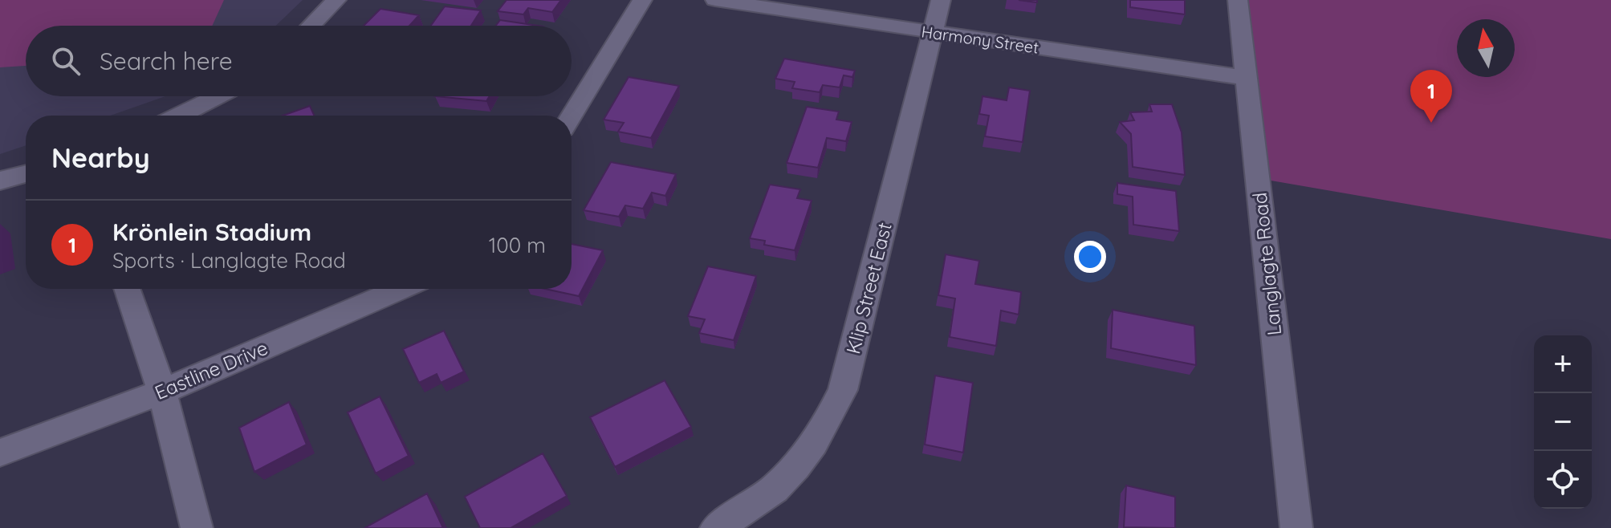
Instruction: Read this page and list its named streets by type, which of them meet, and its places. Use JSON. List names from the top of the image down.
{
  "streets": {
    "street": [
      "Harmony Street",
      "Langlagte Road",
      "Klip Street East",
      "Eastline Drive"
    ]
  },
  "crossings": [
    ["Harmony Street", "Langlagte Road"],
    ["Harmony Street", "Klip Street East"]
  ],
  "north": "top",
  "page": {
    "search": "Search here",
    "pins": "1",
    "heading": "Nearby",
    "list": [
      {
        "mark": "1",
        "name": "Krönlein Stadium",
        "note": "Sports · Langlagte Road",
        "value": "100 m"
      }
    ],
    "map_buttons": ["+", "−"]
  }
}
